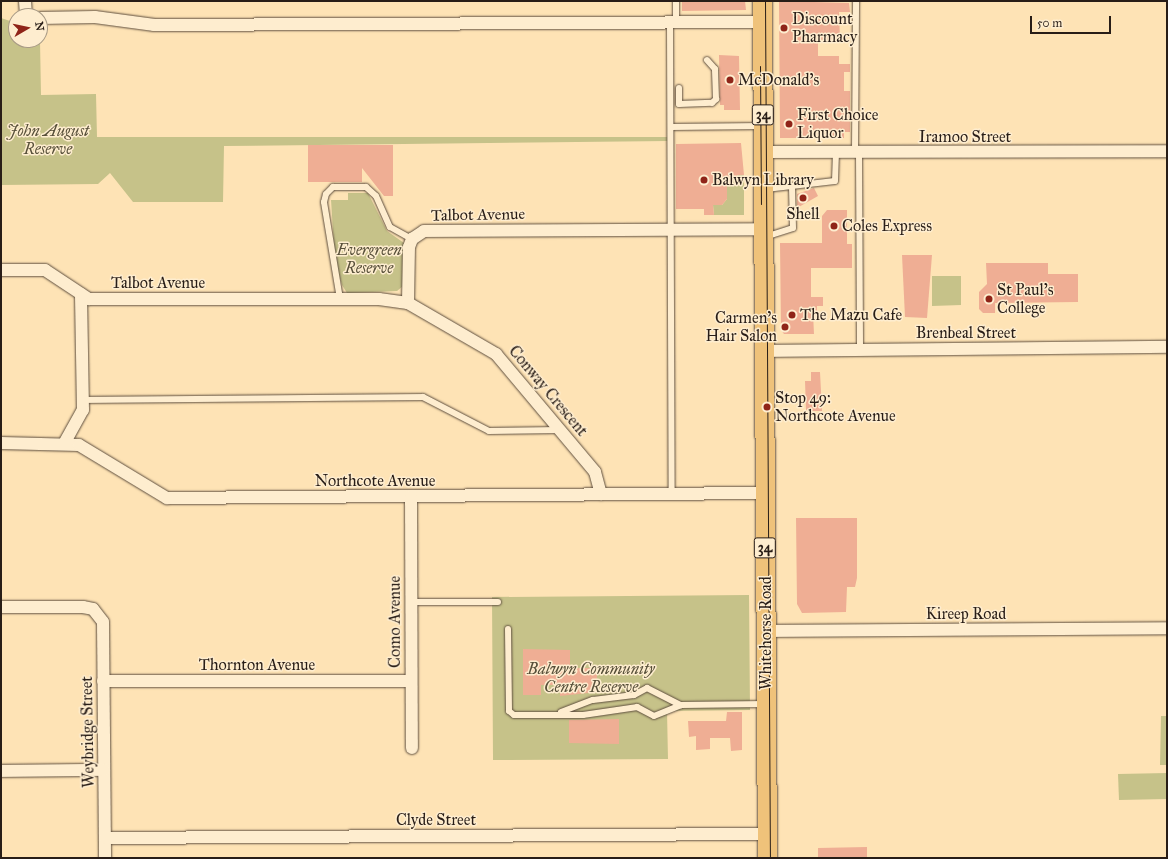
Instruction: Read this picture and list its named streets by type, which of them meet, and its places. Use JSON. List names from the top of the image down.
{
  "streets": {
    "main road": ["34", "Whitehorse Road"],
    "street": [
      "Iramoo Street",
      "Talbot Avenue",
      "Brenbeal Street",
      "Conway Crescent",
      "Northcote Avenue",
      "Kireep Road",
      "Como Avenue",
      "Thornton Avenue",
      "Weybridge Street",
      "Clyde Street"
    ]
  },
  "crossings": [
    ["Iramoo Street", "Whitehorse Road"],
    ["Talbot Avenue", "Conway Crescent"],
    ["Talbot Avenue", "Whitehorse Road"],
    ["Brenbeal Street", "Whitehorse Road"],
    ["Conway Crescent", "Northcote Avenue"],
    ["Northcote Avenue", "Como Avenue"],
    ["Northcote Avenue", "Whitehorse Road"],
    ["Kireep Road", "Whitehorse Road"],
    ["Como Avenue", "Thornton Avenue"],
    ["Whitehorse Road", "Clyde Street"],
    ["Thornton Avenue", "Weybridge Street"],
    ["Weybridge Street", "Clyde Street"]
  ],
  "parks": ["John August Reserve", "Evergreen Reserve", "Balwyn Community Centre Reserve"],
  "places": [
    "Discount Pharmacy",
    "McDonald's",
    "First Choice Liquor",
    "Balwyn Library",
    "Shell",
    "Coles Express",
    "St Paul's College",
    "The Mazu Cafe",
    "Carmen's Hair Salon",
    "Stop 49: Northcote Avenue"
  ],
  "scale_bar": "50 m",
  "north": "right"
}
